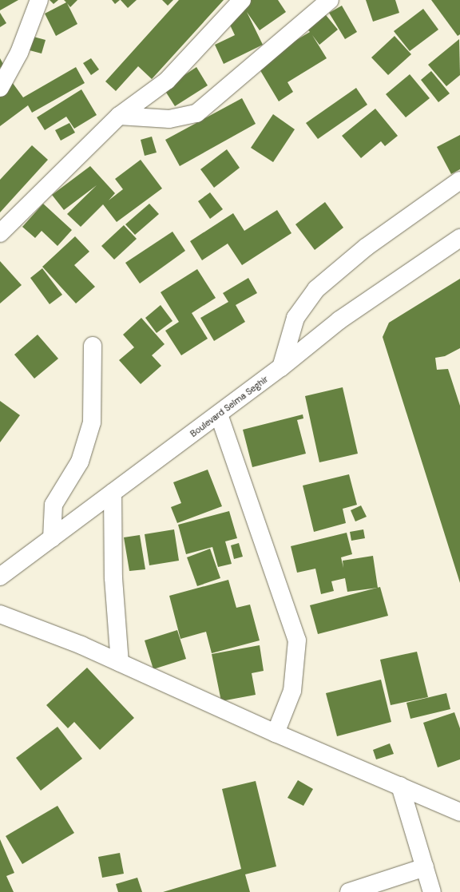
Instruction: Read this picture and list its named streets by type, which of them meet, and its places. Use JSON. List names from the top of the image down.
{
  "streets": {
    "street": ["Boulevard Selma Seghir"]
  }
}
